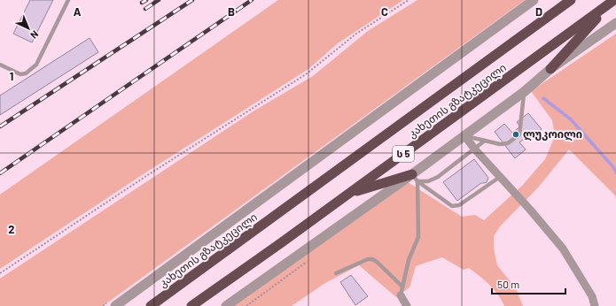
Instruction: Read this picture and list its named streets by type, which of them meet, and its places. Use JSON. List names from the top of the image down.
{
  "streets": {
    "highway": ["კახეთის გზატკეცილი", "ს 5"]
  },
  "places": ["ლუკოილი"],
  "scale_bar": "50 m",
  "north": "bottom right",
  "grid": {
    "columns": [
      "A",
      "B",
      "C",
      "D"
    ],
    "rows": ["1", "2"]
  }
}
